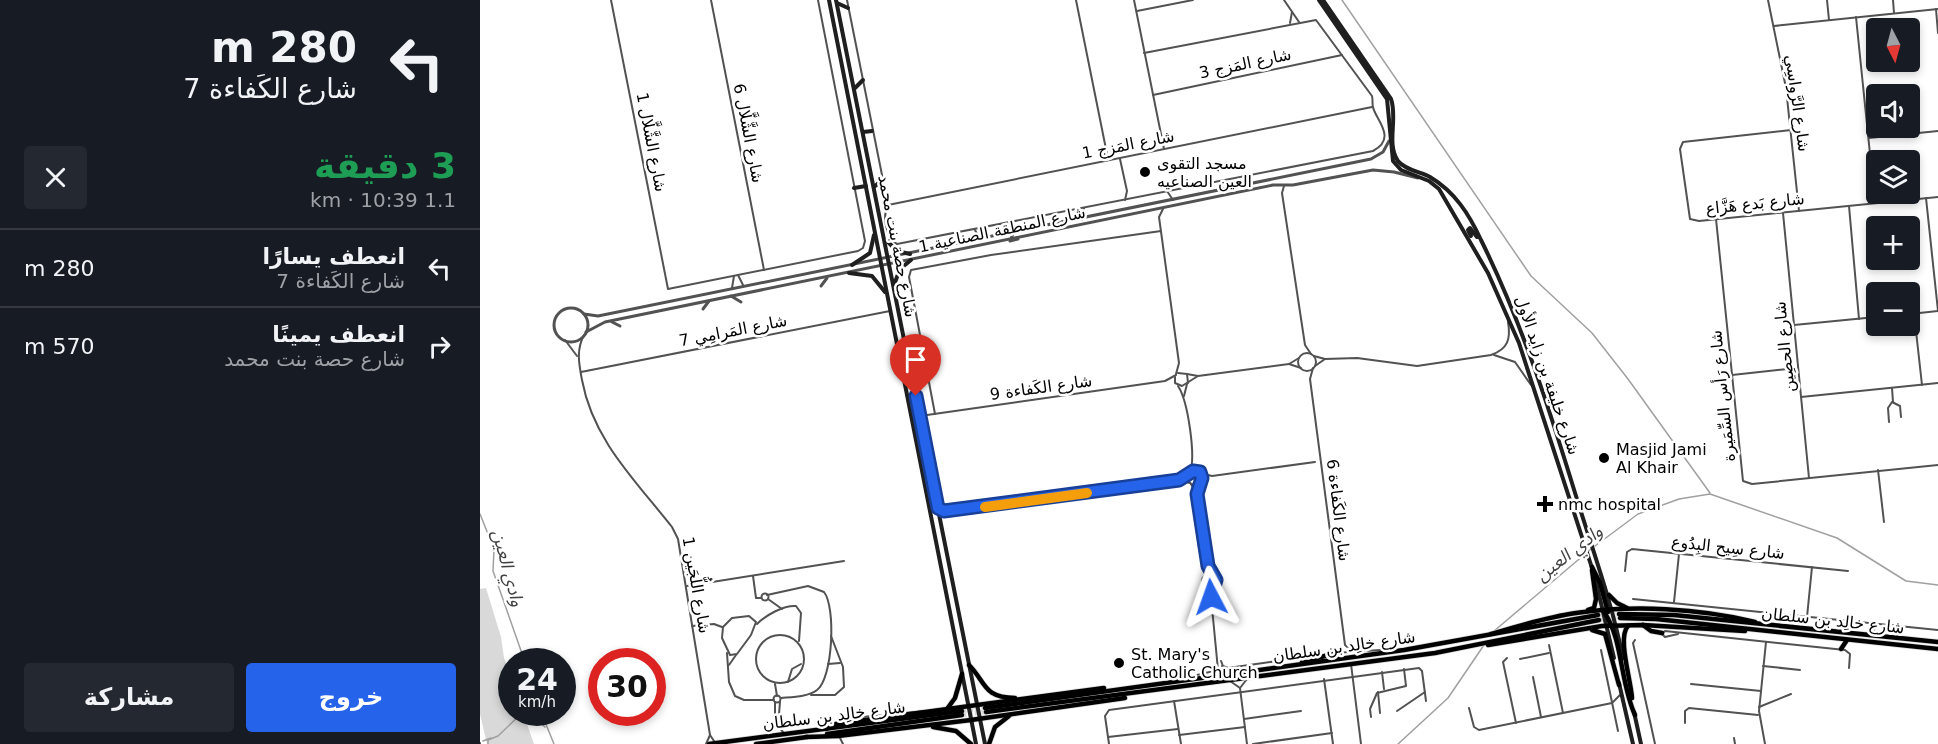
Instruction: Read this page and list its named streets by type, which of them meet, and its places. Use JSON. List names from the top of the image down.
{
  "streets": {
    "main road": ["شارع حصة بنت محمد", "شارع خليفة بن زايد الأول", "شارع خالِد بن سلطان"],
    "street": [
      "شارع المَزج 3",
      "شارع الرَّواسِي",
      "شارع الشَّلَّال 6",
      "شارع الشَّلَّال 1",
      "شارع المَزج 1",
      "شارع بَدع هَزَّاع",
      "شارع المنطقة الصناعية 1",
      "شارع المَرامِي 7",
      "شارع الحصِين",
      "شارع الكَفاءة 9",
      "شارع رَأس السِّمَيرة",
      "شارع الكَفاءة 6",
      "شارع سِيح البِدُوع",
      "شارع اللُّجَين 1"
    ]
  },
  "crossings": [
    ["شارع الرَّواسِي", "شارع بَدع هَزَّاع"],
    ["شارع بَدع هَزَّاع", "شارع الحصِين"],
    ["شارع بَدع هَزَّاع", "شارع رَأس السِّمَيرة"],
    ["شارع المنطقة الصناعية 1", "شارع حصة بنت محمد"],
    ["شارع المنطقة الصناعية 1", "شارع خليفة بن زايد الأول"],
    ["شارع المنطقة الصناعية 1", "شارع اللُّجَين 1"],
    ["شارع حصة بنت محمد", "شارع المَرامِي 7"],
    ["شارع حصة بنت محمد", "شارع الكَفاءة 9"],
    ["شارع المَرامِي 7", "شارع اللُّجَين 1"],
    ["شارع الحصِين", "شارع رَأس السِّمَيرة"]
  ],
  "water": ["وادي العين"],
  "places": {
    "other": ["مسجد التقوى العين الصناعيه", "Masjid Jami Al Khair", "St. Mary's Catholic Church"],
    "health": ["nmc hospital"]
  },
  "north": "bottom",
  "page": {
    "turn": ["280 m", "شارع الكَفاءة 7"],
    "map_buttons": ["+", "−"],
    "heading": ["3 دقيقة", "1.1 km · 10:39"],
    "list": [
      {
        "name": "انعطف يسارًا",
        "note": "شارع الكَفاءة 7",
        "value": "280 m"
      },
      {
        "name": "انعطف يمينًا",
        "note": "شارع حصة بنت محمد",
        "value": "570 m"
      }
    ],
    "speed": "24 km/h",
    "limit": "30",
    "buttons": ["خروج", "مشاركة"]
  }
}
